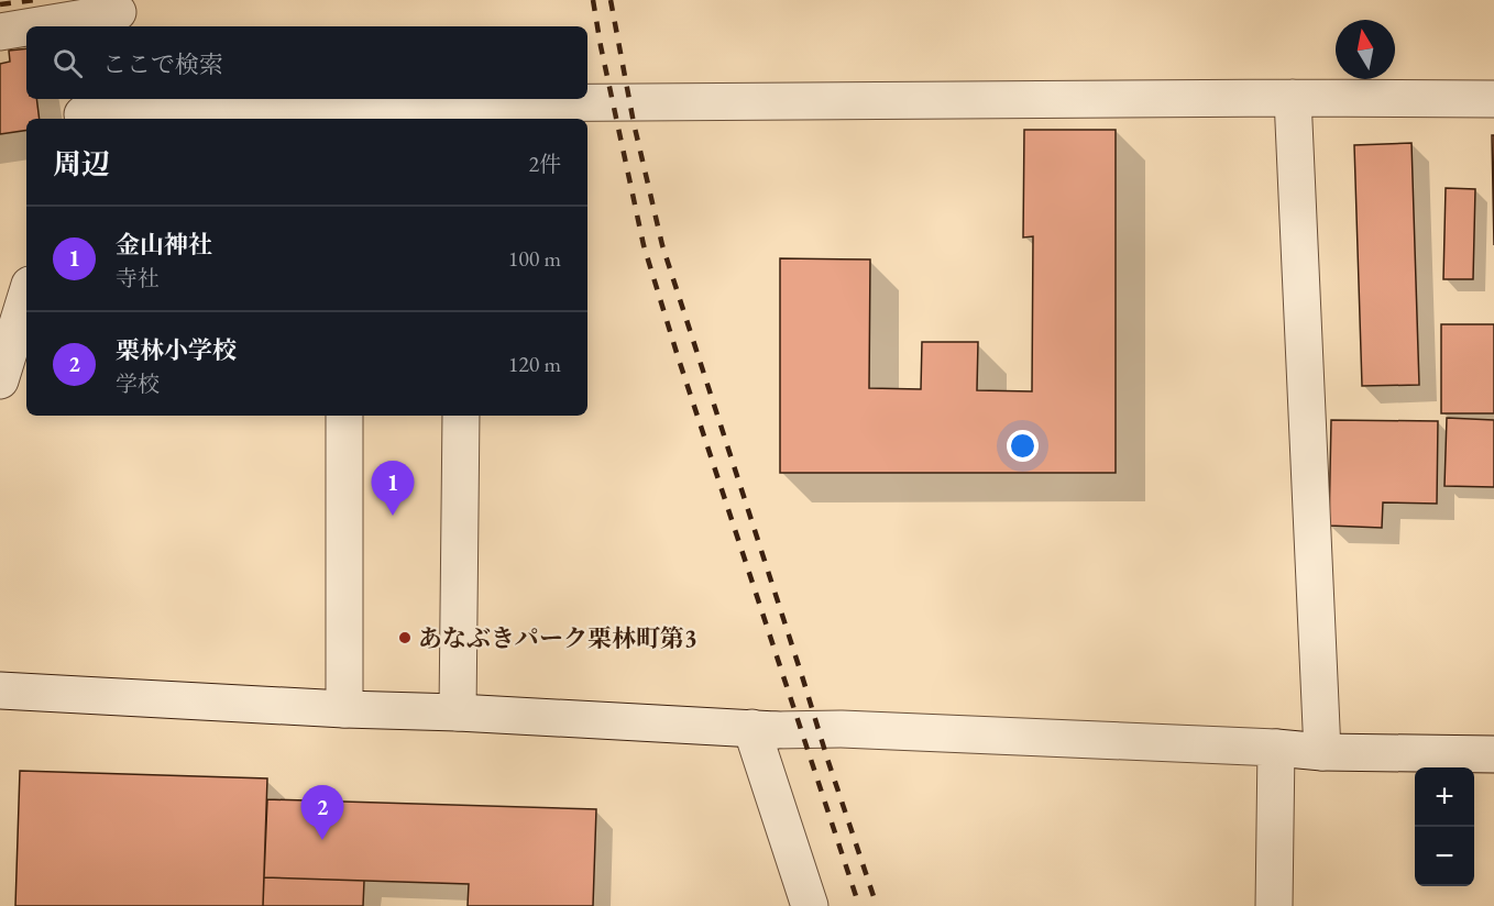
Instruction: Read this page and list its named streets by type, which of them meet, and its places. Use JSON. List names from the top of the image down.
{
  "places": ["あなぶきパーク栗林町第3"],
  "north": "top",
  "page": {
    "search": "ここで検索",
    "heading": ["周辺", "2件"],
    "list": [
      {
        "mark": "1",
        "name": "金山神社",
        "note": "寺社",
        "value": "100 m"
      },
      {
        "mark": "2",
        "name": "栗林小学校",
        "note": "学校",
        "value": "120 m"
      }
    ],
    "pins": ["1", "2"],
    "map_buttons": ["+", "−"]
  }
}
